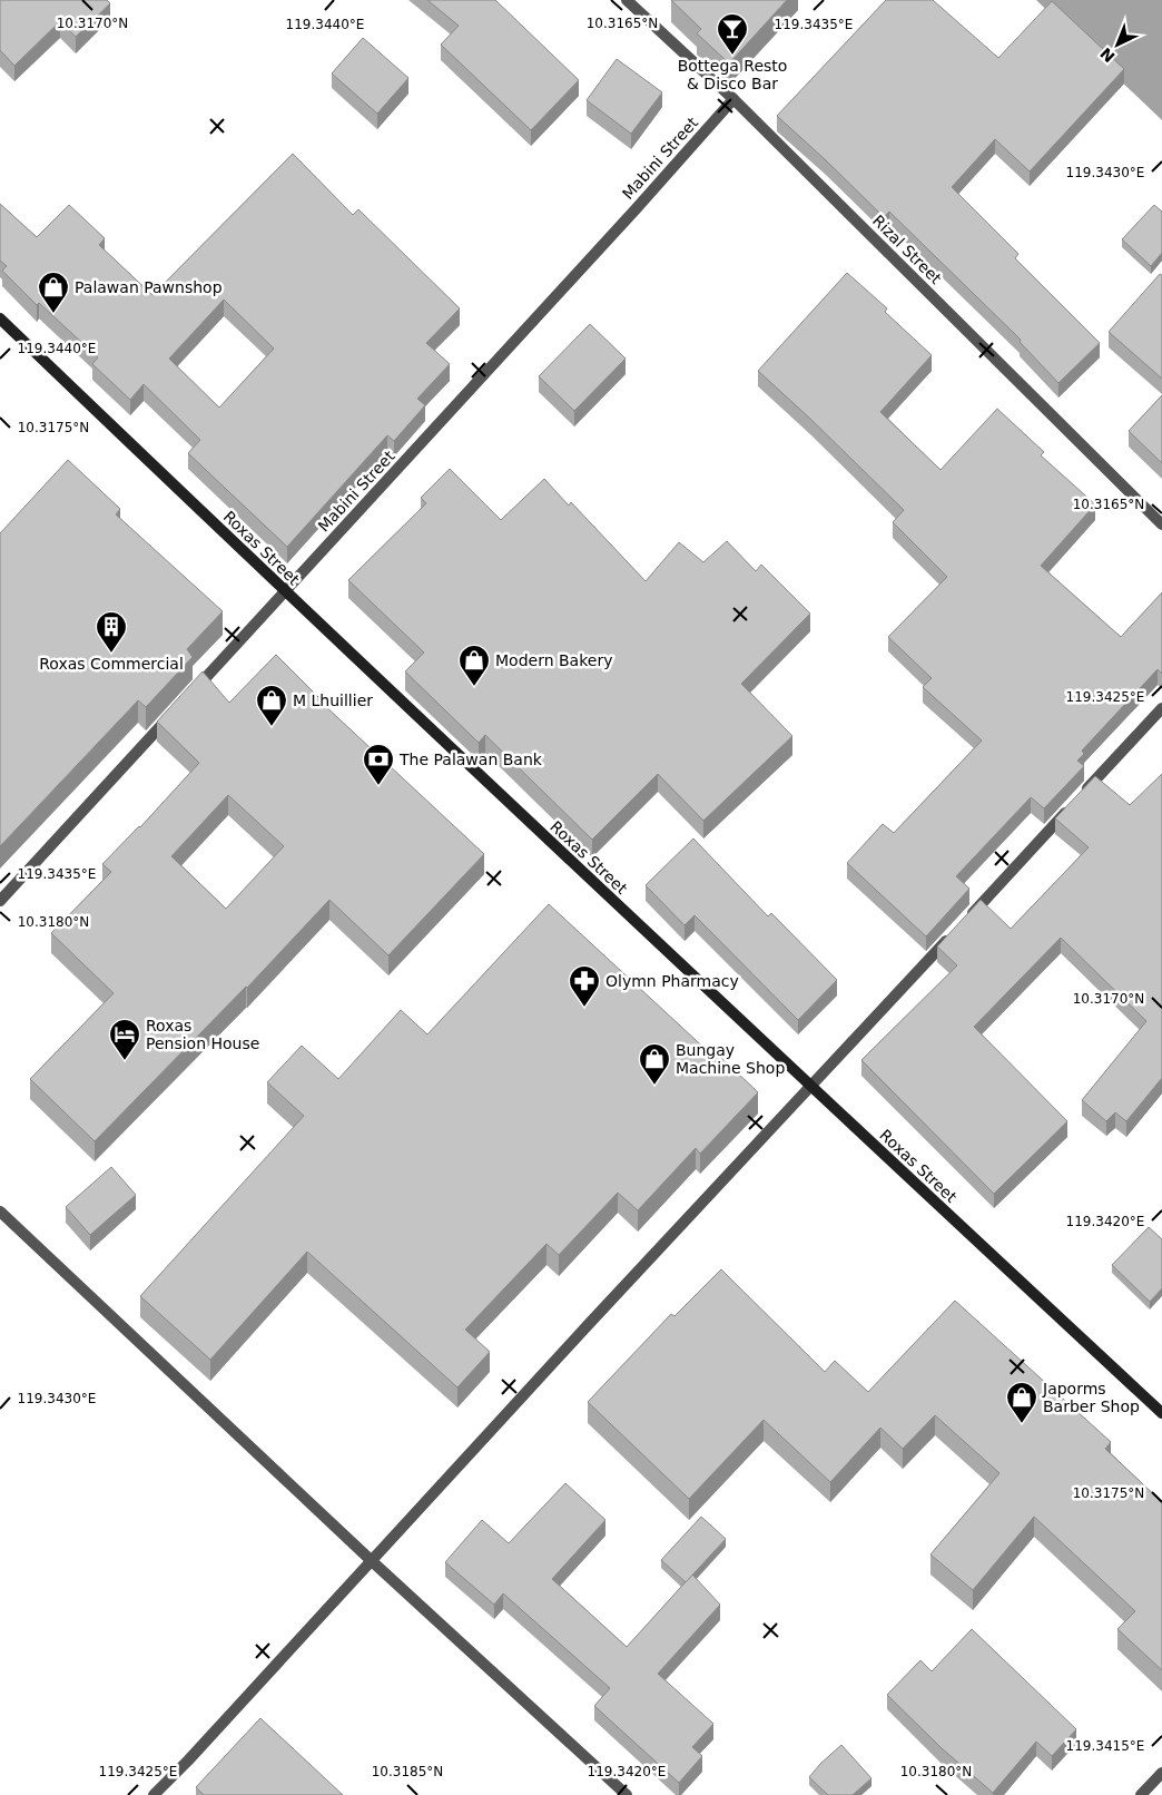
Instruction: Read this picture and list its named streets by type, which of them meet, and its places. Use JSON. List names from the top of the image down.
{
  "streets": {
    "main road": ["Roxas Street"],
    "street": ["Mabini Street", "Rizal Street"]
  },
  "crossings": [
    ["Mabini Street", "Rizal Street"],
    ["Mabini Street", "Roxas Street"]
  ],
  "places": {
    "bar": ["Bottega Resto & Disco Bar"],
    "shop": [
      "Palawan Pawnshop",
      "Modern Bakery",
      "M Lhuillier",
      "Bungay Machine Shop",
      "Japorms Barber Shop"
    ],
    "building": ["Roxas Commercial"],
    "bank": ["The Palawan Bank"],
    "pharmacy": ["Olymn Pharmacy"],
    "hotel": ["Roxas Pension House"]
  },
  "north": "bottom left",
  "coordinates": [
    "10.3170°N",
    "10.3165°N",
    "119.3440°E",
    "119.3435°E",
    "119.3430°E",
    "10.3175°N",
    "119.3425°E",
    "10.3180°N",
    "119.3420°E",
    "119.3415°E",
    "10.3185°N"
  ]
}
